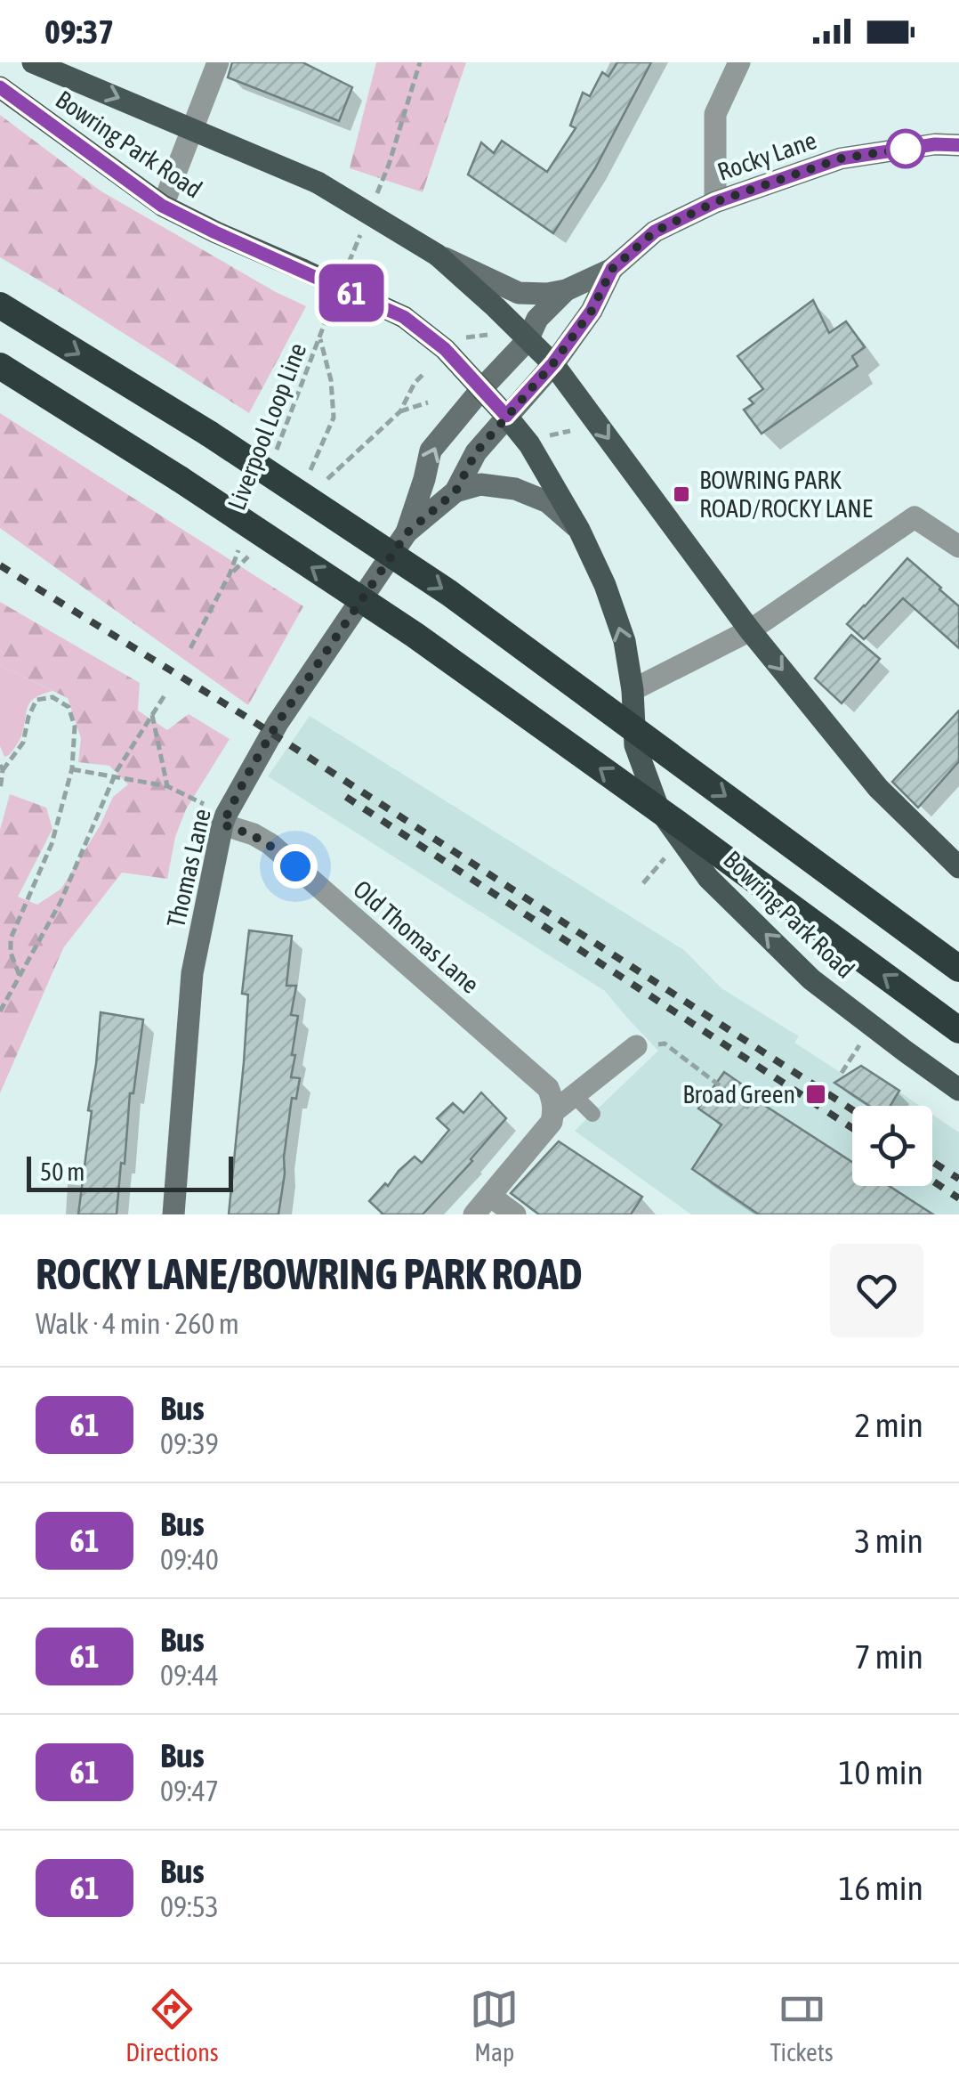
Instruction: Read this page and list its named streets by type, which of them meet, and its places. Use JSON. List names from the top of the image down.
{
  "streets": {
    "main road": ["Bowring Park Road"],
    "street": ["Rocky Lane", "Thomas Lane", "Old Thomas Lane"],
    "path": ["Liverpool Loop Line"]
  },
  "crossings": [
    ["Thomas Lane", "Old Thomas Lane"]
  ],
  "places": {
    "transit": ["BOWRING PARK ROAD/ROCKY LANE", "Broad Green"]
  },
  "lines": ["bus line 61"],
  "scale_bar": "50 m",
  "page": {
    "status": "09:37",
    "on_map": "61",
    "scale": "50 m",
    "heading": ["ROCKY LANE/BOWRING PARK ROAD", "Walk · 4 min · 260 m"],
    "list": [
      {
        "mark": "61",
        "name": "Bus",
        "note": "09:39",
        "value": "2 min"
      },
      {
        "mark": "61",
        "name": "Bus",
        "note": "09:40",
        "value": "3 min"
      },
      {
        "mark": "61",
        "name": "Bus",
        "note": "09:44",
        "value": "7 min"
      },
      {
        "mark": "61",
        "name": "Bus",
        "note": "09:47",
        "value": "10 min"
      },
      {
        "mark": "61",
        "name": "Bus",
        "note": "09:53",
        "value": "16 min"
      }
    ],
    "tabs": ["Directions", "Map", "Tickets"]
  }
}
